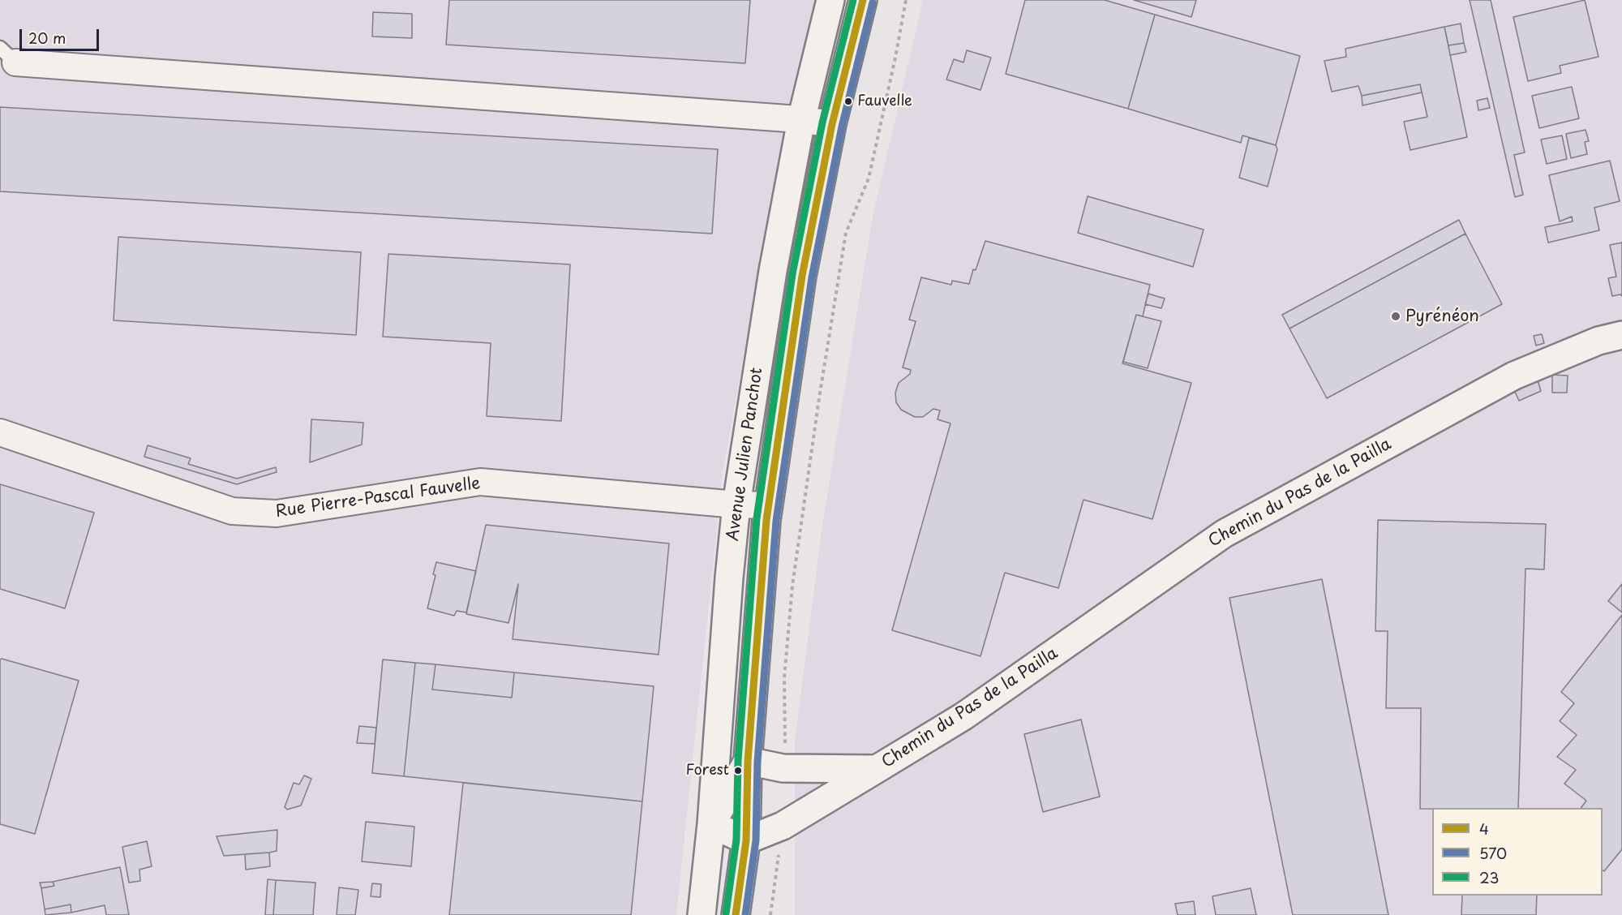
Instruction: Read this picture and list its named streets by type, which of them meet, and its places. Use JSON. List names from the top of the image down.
{
  "streets": {
    "main road": ["Avenue Julien Panchot", "Chemin du Pas de la Pailla"],
    "street": ["Rue Pierre-Pascal Fauvelle"]
  },
  "crossings": [
    ["Avenue Julien Panchot", "Chemin du Pas de la Pailla"],
    ["Avenue Julien Panchot", "Rue Pierre-Pascal Fauvelle"]
  ],
  "places": ["Fauvelle", "Pyrénéon", "Forest"],
  "lines": ["transit line 4", "transit line 23", "transit line 570"],
  "legend": ["4", "570", "23"],
  "scale_bar": "20 m"
}
